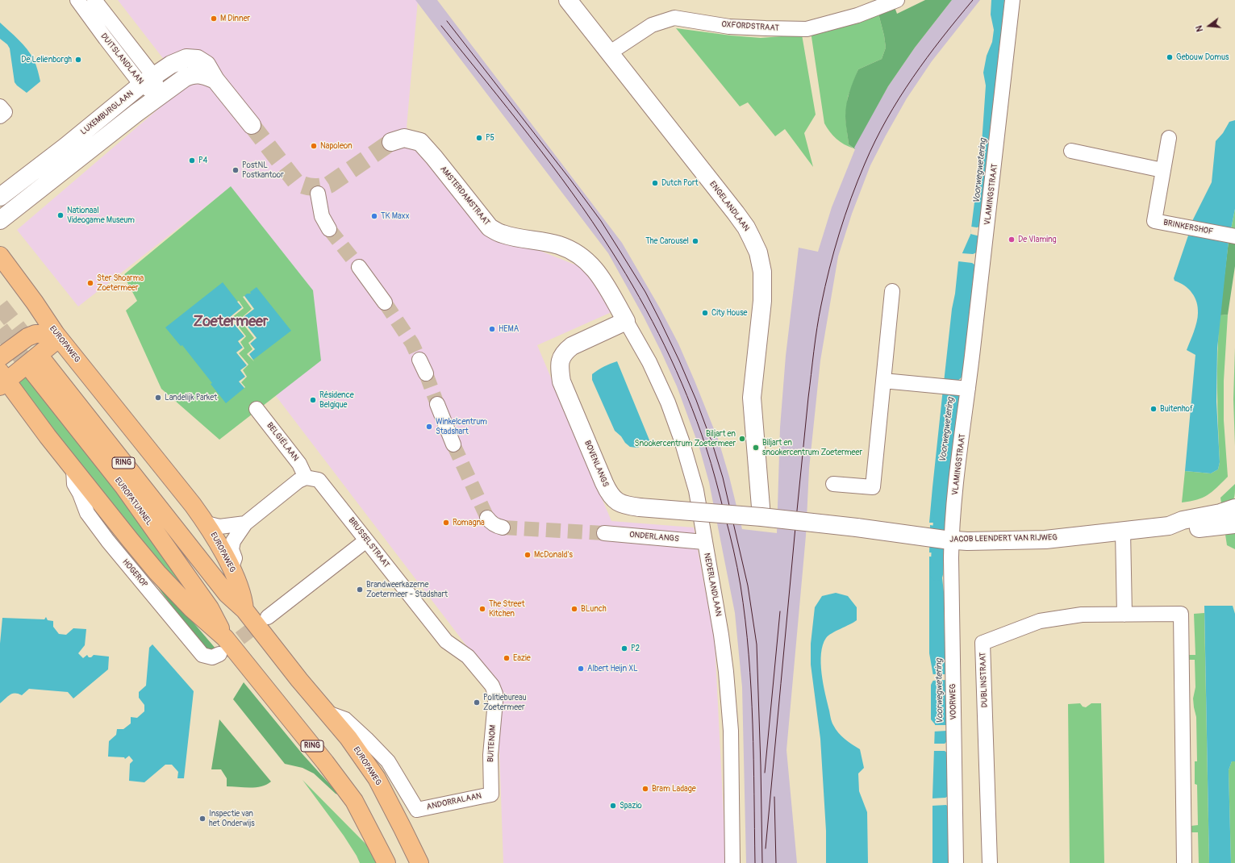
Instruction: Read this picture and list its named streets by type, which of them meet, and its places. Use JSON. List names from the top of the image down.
{
  "streets": {
    "main road": ["EUROPAWEG", "RING", "EUROPATUNNEL"],
    "street": [
      "OXFORDSTRAAT",
      "DUITSLANDLAAN",
      "LUXEMBURGLAAN",
      "VLAMINGSTRAAT",
      "AMSTERDAMSTRAAT",
      "ENGELANDLAAN",
      "BRINKERSHOF",
      "BELGIËLAAN",
      "BOVENLANGS",
      "ONDERLANGS",
      "JACOB LEENDERT VAN RIJWEG",
      "BRUSSELSTRAAT",
      "HOGEROP",
      "NEDERLANDLAAN",
      "DUBLINSTRAAT",
      "VOORWEG",
      "BUITENOM",
      "ANDORRALAAN"
    ]
  },
  "crossings": [
    ["OXFORDSTRAAT", "ENGELANDLAAN"],
    ["DUITSLANDLAAN", "LUXEMBURGLAAN"],
    ["VLAMINGSTRAAT", "JACOB LEENDERT VAN RIJWEG"],
    ["VLAMINGSTRAAT", "VOORWEG"],
    ["AMSTERDAMSTRAAT", "BOVENLANGS"],
    ["AMSTERDAMSTRAAT", "NEDERLANDLAAN"],
    ["ENGELANDLAAN", "BOVENLANGS"],
    ["ENGELANDLAAN", "JACOB LEENDERT VAN RIJWEG"],
    ["EUROPAWEG", "EUROPATUNNEL"],
    ["EUROPAWEG", "ANDORRALAAN"],
    ["BELGIËLAAN", "BRUSSELSTRAAT"],
    ["RING", "EUROPATUNNEL"],
    ["RING", "HOGEROP"],
    ["BOVENLANGS", "JACOB LEENDERT VAN RIJWEG"],
    ["BOVENLANGS", "NEDERLANDLAAN"],
    ["EUROPATUNNEL", "HOGEROP"],
    ["ONDERLANGS", "NEDERLANDLAAN"],
    ["JACOB LEENDERT VAN RIJWEG", "VOORWEG"],
    ["BRUSSELSTRAAT", "BUITENOM"],
    ["BUITENOM", "ANDORRALAAN"]
  ],
  "districts": ["Zoetermeer"],
  "water": ["Voorwegwetering"],
  "places": [
    "M Dinner",
    "Gebouw Domus",
    "De Leliënborgh",
    "P5",
    "Napoleon",
    "P4",
    "PostNL Postkantoor",
    "Dutch Port",
    "Nationaal Videogame Museum",
    "TK Maxx",
    "De Vlaming",
    "The Carousel",
    "Ster Shoarma Zoetermeer",
    "City House",
    "HEMA",
    "Landelijk Parket",
    "Résidence Belgique",
    "Buitenhof",
    "Winkelcentrum Stadshart",
    "Biljart en Snookercentrum Zoetermeer",
    "Biljart en snookercentrum Zoetermeer",
    "Romagna",
    "McDonald's",
    "Brandweerkazerne Zoetermeer - Stadshart",
    "The Street Kitchen",
    "BLunch",
    "P2",
    "Eazie",
    "Albert Heijn XL",
    "Politiebureau Zoetermeer",
    "Bram Ladage",
    "Spazio",
    "Inspectie van het Onderwijs"
  ],
  "north": "left"
}
